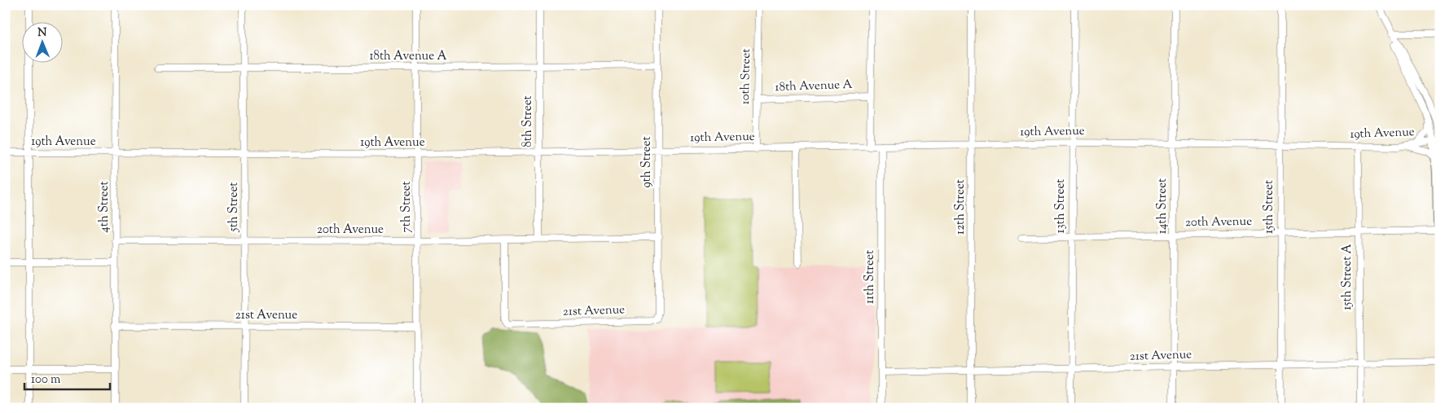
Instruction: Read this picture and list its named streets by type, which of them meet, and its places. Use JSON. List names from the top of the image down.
{
  "streets": {
    "street": [
      "18th Avenue A",
      "10th Street",
      "8th Street",
      "19th Avenue",
      "9th Street",
      "13th Street",
      "14th Street",
      "4th Street",
      "5th Street",
      "7th Street",
      "12th Street",
      "15th Street",
      "20th Avenue",
      "11th Street",
      "15th Street A",
      "21st Avenue"
    ]
  },
  "crossings": [
    ["18th Avenue A", "10th Street"],
    ["18th Avenue A", "8th Street"],
    ["18th Avenue A", "9th Street"],
    ["18th Avenue A", "5th Street"],
    ["18th Avenue A", "7th Street"],
    ["10th Street", "19th Avenue"],
    ["8th Street", "19th Avenue"],
    ["8th Street", "20th Avenue"],
    ["19th Avenue", "9th Street"],
    ["19th Avenue", "13th Street"],
    ["19th Avenue", "14th Street"],
    ["19th Avenue", "4th Street"],
    ["19th Avenue", "5th Street"],
    ["19th Avenue", "7th Street"],
    ["19th Avenue", "12th Street"],
    ["19th Avenue", "15th Street"],
    ["19th Avenue", "11th Street"],
    ["19th Avenue", "15th Street A"],
    ["9th Street", "20th Avenue"],
    ["9th Street", "21st Avenue"],
    ["13th Street", "20th Avenue"],
    ["13th Street", "21st Avenue"],
    ["14th Street", "20th Avenue"],
    ["14th Street", "21st Avenue"],
    ["4th Street", "20th Avenue"],
    ["4th Street", "21st Avenue"],
    ["5th Street", "20th Avenue"],
    ["5th Street", "21st Avenue"],
    ["7th Street", "20th Avenue"],
    ["7th Street", "21st Avenue"],
    ["12th Street", "21st Avenue"],
    ["15th Street", "20th Avenue"],
    ["15th Street", "21st Avenue"],
    ["20th Avenue", "15th Street A"],
    ["20th Avenue", "21st Avenue"],
    ["11th Street", "21st Avenue"],
    ["15th Street A", "21st Avenue"]
  ],
  "scale_bar": "100 m",
  "north": "top"
}
